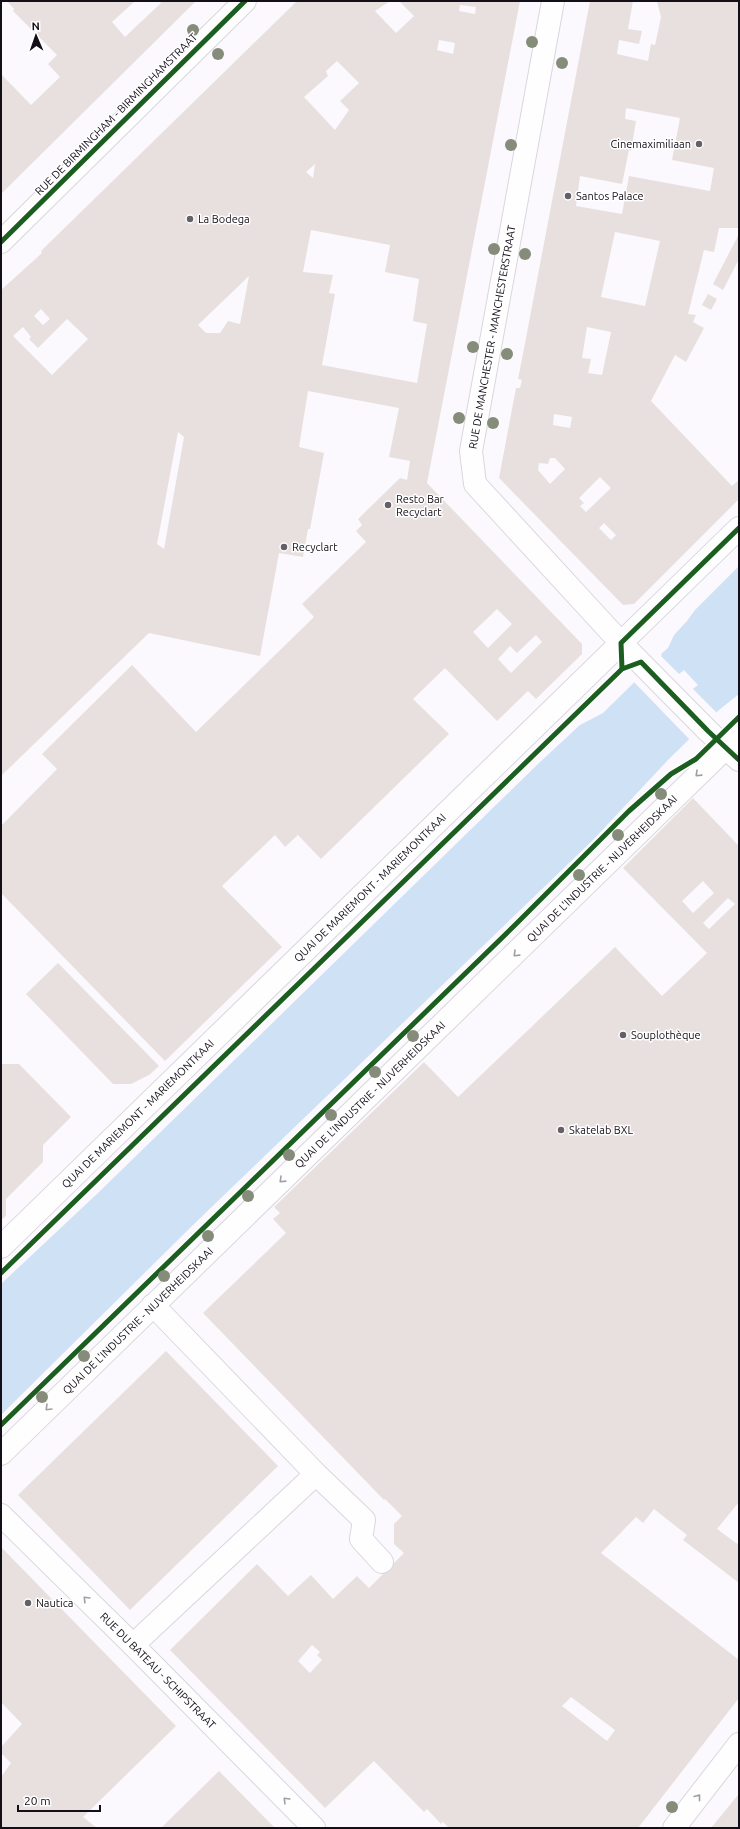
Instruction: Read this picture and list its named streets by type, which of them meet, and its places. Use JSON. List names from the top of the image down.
{
  "streets": {
    "street": [
      "RUE DE BIRMINGHAM - BIRMINGHAMSTRAAT",
      "RUE DE MANCHESTER - MANCHESTERSTRAAT",
      "QUAI DE L'INDUSTRIE - NIJVERHEIDSKAAI",
      "QUAI DE MARIEMONT - MARIEMONTKAAI",
      "RUE DU BATEAU - SCHIPSTRAAT"
    ]
  },
  "crossings": [
    ["RUE DE MANCHESTER - MANCHESTERSTRAAT", "QUAI DE L'INDUSTRIE - NIJVERHEIDSKAAI"],
    ["RUE DE MANCHESTER - MANCHESTERSTRAAT", "QUAI DE MARIEMONT - MARIEMONTKAAI"]
  ],
  "one_way": ["QUAI DE L'INDUSTRIE - NIJVERHEIDSKAAI", "RUE DU BATEAU - SCHIPSTRAAT"],
  "places": [
    "Cinemaximiliaan",
    "Santos Palace",
    "La Bodega",
    "Resto Bar Recyclart",
    "Recyclart",
    "Souplothèque",
    "Skatelab BXL",
    "Nautica"
  ],
  "scale_bar": "20 m",
  "north": "top"
}
